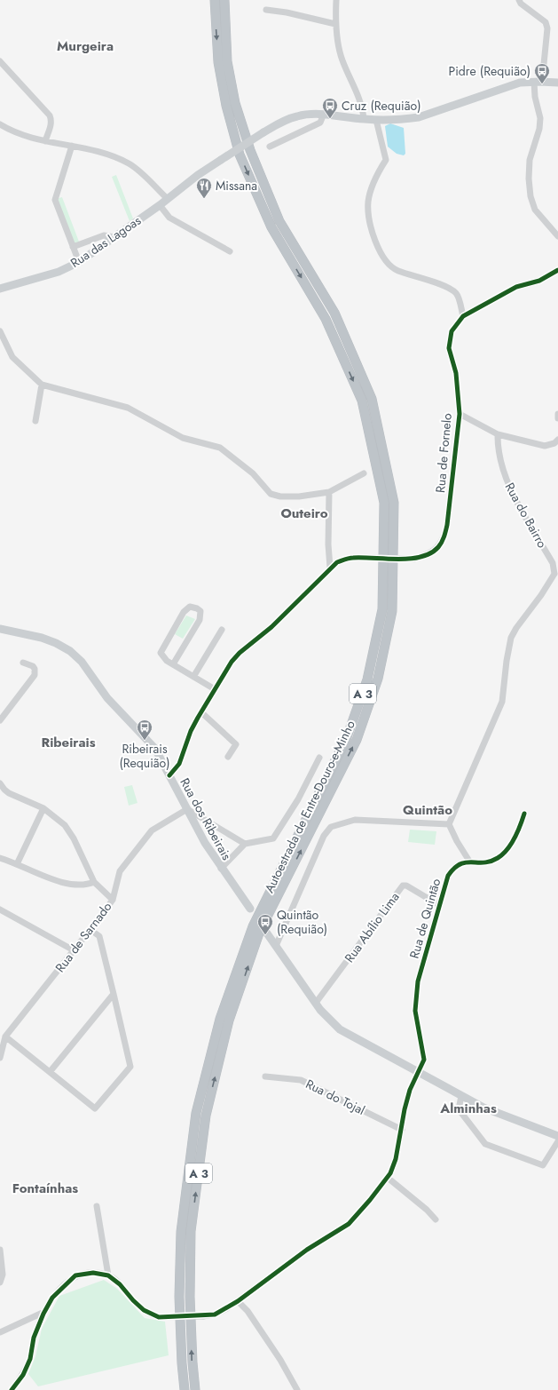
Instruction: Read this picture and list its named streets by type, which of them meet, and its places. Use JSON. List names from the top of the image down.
{
  "streets": {
    "highway": ["A 3", "Autoestrada de Entre-Douro-e-Minho"],
    "main road": ["Rua das Lagoas", "Rua dos Ribeirais"],
    "street": [
      "Rua de Fornelo",
      "Rua do Bairro",
      "Rua de Quintão",
      "Rua Abílio Lima",
      "Rua de Sarnado",
      "Rua do Tojal"
    ]
  },
  "crossings": [
    ["Rua dos Ribeirais", "Rua de Sarnado"],
    ["Rua de Quintão", "Rua Abílio Lima"],
    ["Rua de Quintão", "Rua do Tojal"]
  ],
  "districts": [
    "Murgeira",
    "Outeiro",
    "Ribeirais",
    "Quintão",
    "Alminhas",
    "Fontaínhas"
  ],
  "places": {
    "bus stop": [
      "Pidre (Requião)",
      "Cruz (Requião)",
      "Ribeirais (Requião)",
      "Quintão (Requião)"
    ],
    "restaurant": ["Missana"]
  }
}
